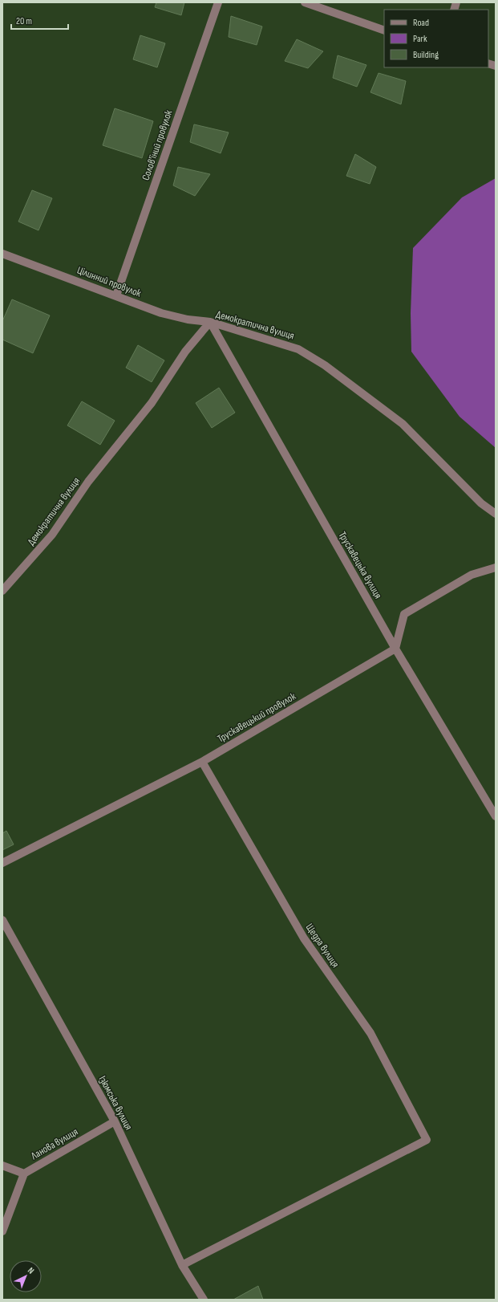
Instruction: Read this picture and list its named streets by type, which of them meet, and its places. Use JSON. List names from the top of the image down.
{
  "streets": {
    "street": [
      "Солов'їний провулок",
      "Цілинний провулок",
      "Демократична вулиця",
      "Трускавецька вулиця",
      "Трускавецький провулок",
      "Щедра вулиця",
      "Ізюмська вулиця",
      "Ланова вулиця"
    ]
  },
  "crossings": [
    ["Солов'їний провулок", "Цілинний провулок"],
    ["Цілинний провулок", "Демократична вулиця"],
    ["Цілинний провулок", "Трускавецька вулиця"],
    ["Демократична вулиця", "Трускавецька вулиця"],
    ["Трускавецька вулиця", "Трускавецький провулок"],
    ["Трускавецький провулок", "Щедра вулиця"],
    ["Щедра вулиця", "Ізюмська вулиця"],
    ["Ізюмська вулиця", "Ланова вулиця"]
  ],
  "legend": ["Road", "Park", "Building"],
  "scale_bar": "20 m",
  "north": "top right"
}
